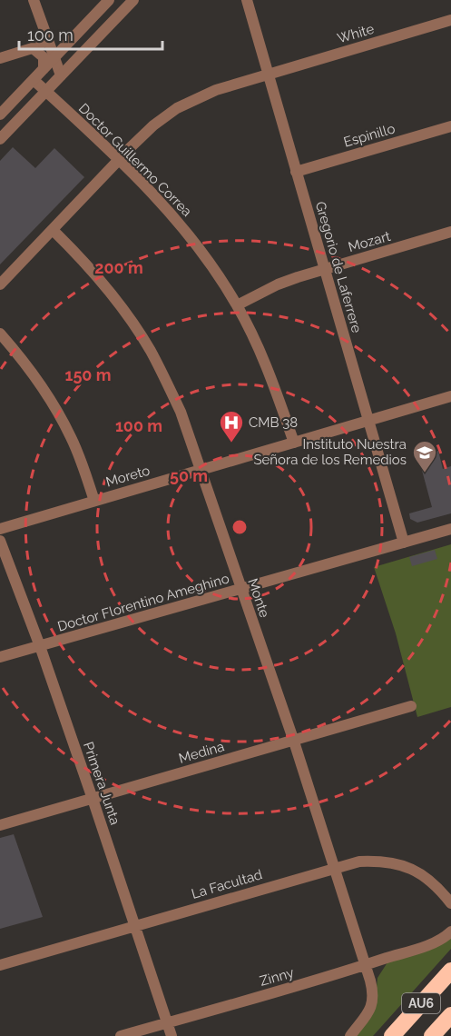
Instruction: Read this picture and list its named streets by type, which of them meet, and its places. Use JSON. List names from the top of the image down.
{
  "streets": {
    "highway": ["AU6"],
    "street": [
      "White",
      "Espinillo",
      "Doctor Guillermo Correa",
      "Mozart",
      "Gregorio de Laferrere",
      "Moreto",
      "Monte",
      "Doctor Florentino Ameghino",
      "Medina",
      "Primera Junta",
      "La Facultad",
      "Zinny"
    ]
  },
  "crossings": [
    ["White", "Doctor Guillermo Correa"],
    ["White", "Gregorio de Laferrere"],
    ["White", "Monte"],
    ["Espinillo", "Gregorio de Laferrere"],
    ["Doctor Guillermo Correa", "Mozart"],
    ["Doctor Guillermo Correa", "Moreto"],
    ["Mozart", "Gregorio de Laferrere"],
    ["Gregorio de Laferrere", "Moreto"],
    ["Gregorio de Laferrere", "Doctor Florentino Ameghino"],
    ["Moreto", "Monte"],
    ["Monte", "Doctor Florentino Ameghino"],
    ["Monte", "Medina"],
    ["Monte", "La Facultad"],
    ["Monte", "Zinny"],
    ["Doctor Florentino Ameghino", "Primera Junta"],
    ["Medina", "Primera Junta"],
    ["Primera Junta", "La Facultad"],
    ["Primera Junta", "Zinny"]
  ],
  "places": {
    "hospital": ["CMB 38"],
    "school or university": ["Instituto Nuestra Señora de los Remedios"]
  },
  "scale_bar": "100 m",
  "rings": [
    "200 m",
    "150 m",
    "100 m",
    "50 m"
  ]
}
